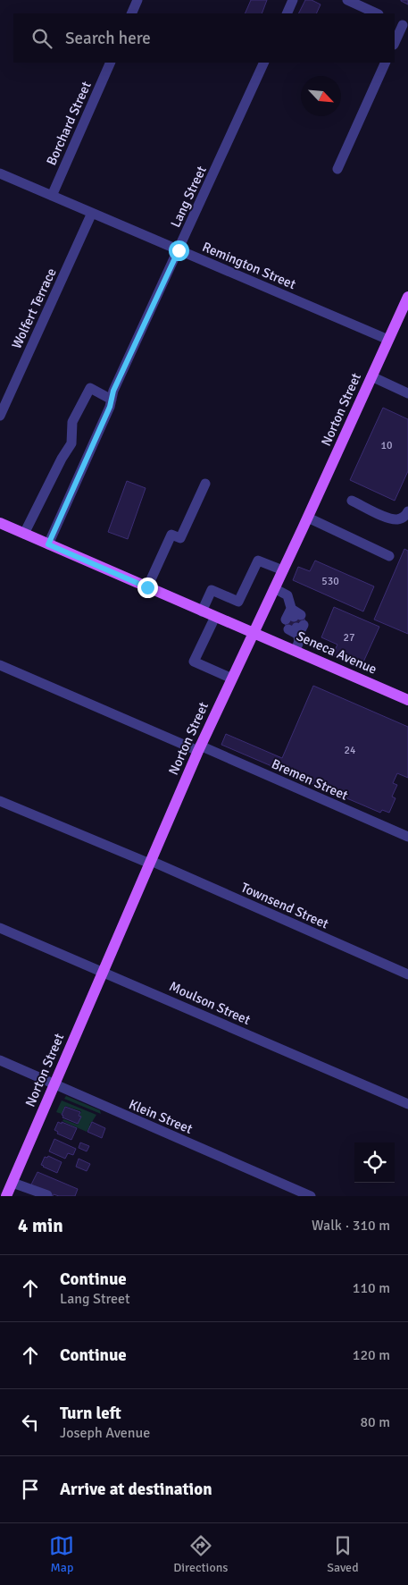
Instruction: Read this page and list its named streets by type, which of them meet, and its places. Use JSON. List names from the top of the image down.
{
  "streets": {
    "main road": ["Norton Street", "Seneca Avenue"],
    "street": [
      "Borchard Street",
      "Lang Street",
      "Remington Street",
      "Wolfert Terrace",
      "Bremen Street",
      "Townsend Street",
      "Moulson Street",
      "Klein Street"
    ]
  },
  "crossings": [
    ["Borchard Street", "Remington Street"],
    ["Lang Street", "Remington Street"],
    ["Lang Street", "Seneca Avenue"],
    ["Remington Street", "Wolfert Terrace"],
    ["Remington Street", "Norton Street"],
    ["Norton Street", "Seneca Avenue"],
    ["Norton Street", "Bremen Street"],
    ["Norton Street", "Townsend Street"],
    ["Norton Street", "Moulson Street"],
    ["Norton Street", "Klein Street"]
  ],
  "house_numbers": [
    "10",
    "530",
    "27",
    "24"
  ],
  "north": "bottom right",
  "page": {
    "search": "Search here",
    "heading": ["4 min", "Walk · 310 m"],
    "list": [
      ["Continue", "Lang Street", "110 m"],
      ["Continue", "120 m"],
      ["Turn left", "Joseph Avenue", "80 m"],
      "Arrive at destination"
    ],
    "nav": ["Map", "Directions", "Saved"]
  }
}
